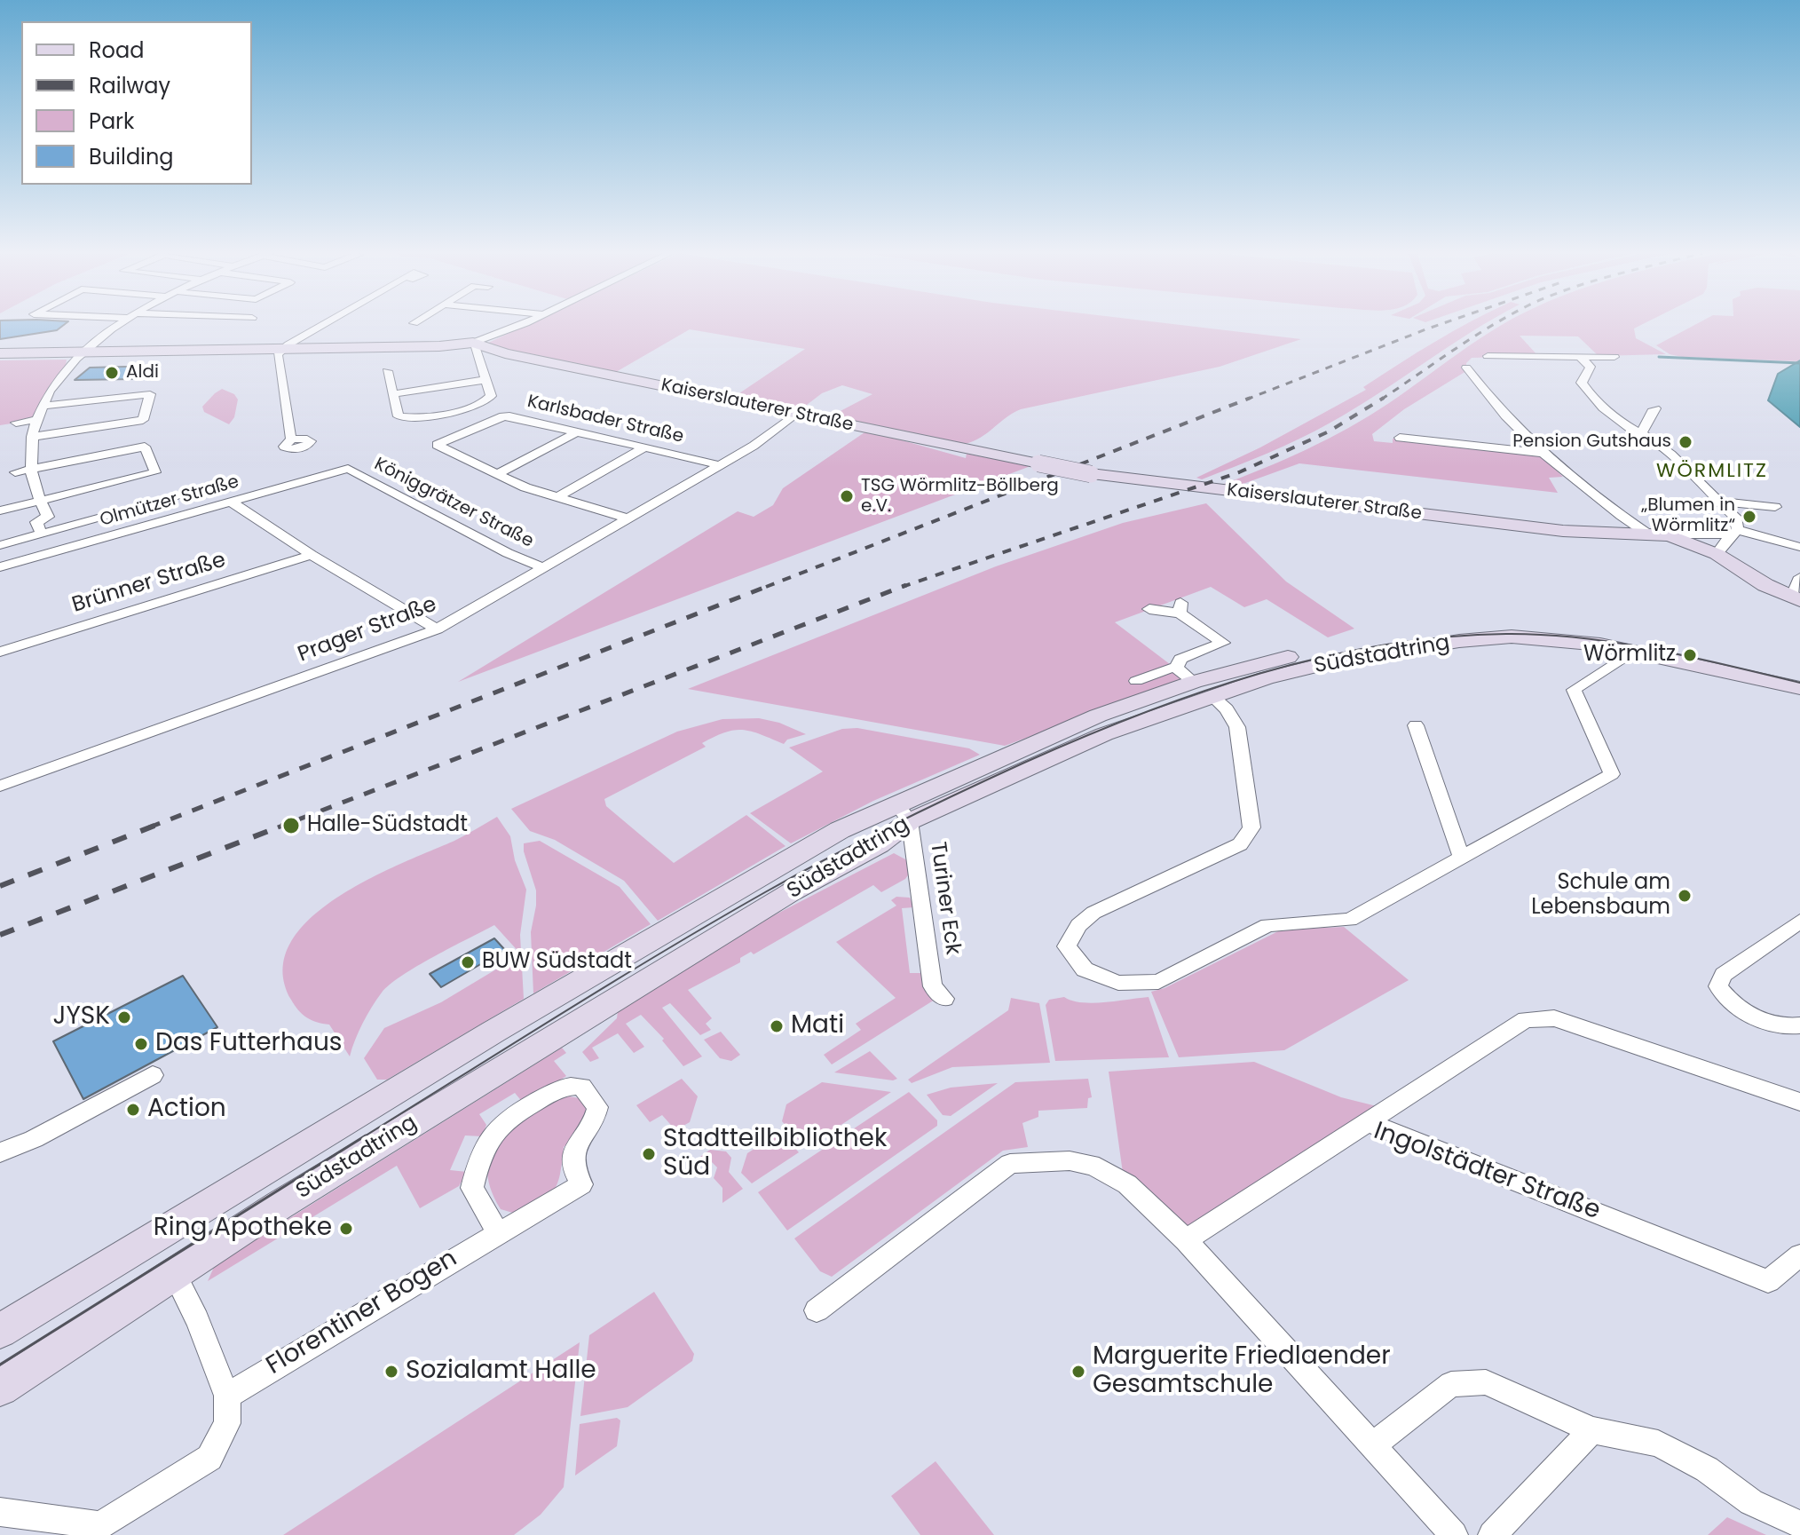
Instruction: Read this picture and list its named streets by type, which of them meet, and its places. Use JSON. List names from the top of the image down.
{
  "streets": {
    "street": [
      "Kaiserslauterer Straße",
      "Karlsbader Straße",
      "Olmützer Straße",
      "Königgrätzer Straße",
      "Brünner Straße",
      "Prager Straße",
      "Südstadtring",
      "Turiner Eck",
      "Ingolstädter Straße",
      "Florentiner Bogen"
    ]
  },
  "crossings": [
    ["Kaiserslauterer Straße", "Prager Straße"],
    ["Karlsbader Straße", "Prager Straße"],
    ["Olmützer Straße", "Königgrätzer Straße"],
    ["Königgrätzer Straße", "Prager Straße"],
    ["Südstadtring", "Turiner Eck"]
  ],
  "districts": ["WÖRMLITZ"],
  "places": [
    "Aldi",
    "Pension Gutshaus",
    "TSG Wörmlitz-Böllberg e.V.",
    "„Blumen in Wörmlitz“",
    "Wörmlitz",
    "Halle-Südstadt",
    "Schule am Lebensbaum",
    "BUW Südstadt",
    "JYSK",
    "Mati",
    "Das Futterhaus",
    "Action",
    "Stadtteilbibliothek Süd",
    "Ring Apotheke",
    "Sozialamt Halle",
    "Marguerite Friedlaender Gesamtschule"
  ],
  "legend": [
    "Road",
    "Railway",
    "Park",
    "Building"
  ]
}
